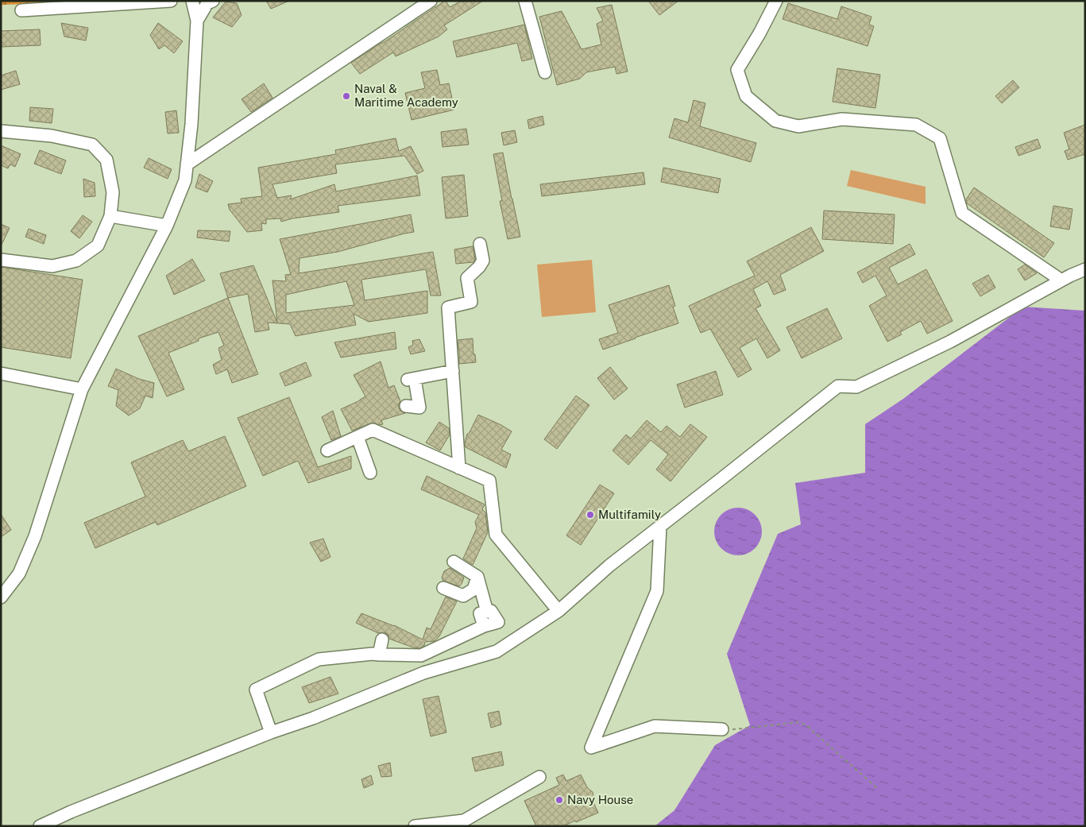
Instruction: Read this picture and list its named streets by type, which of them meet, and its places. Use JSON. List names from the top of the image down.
{
  "places": ["Naval & Maritime Academy", "Multifamily", "Navy House"]
}
